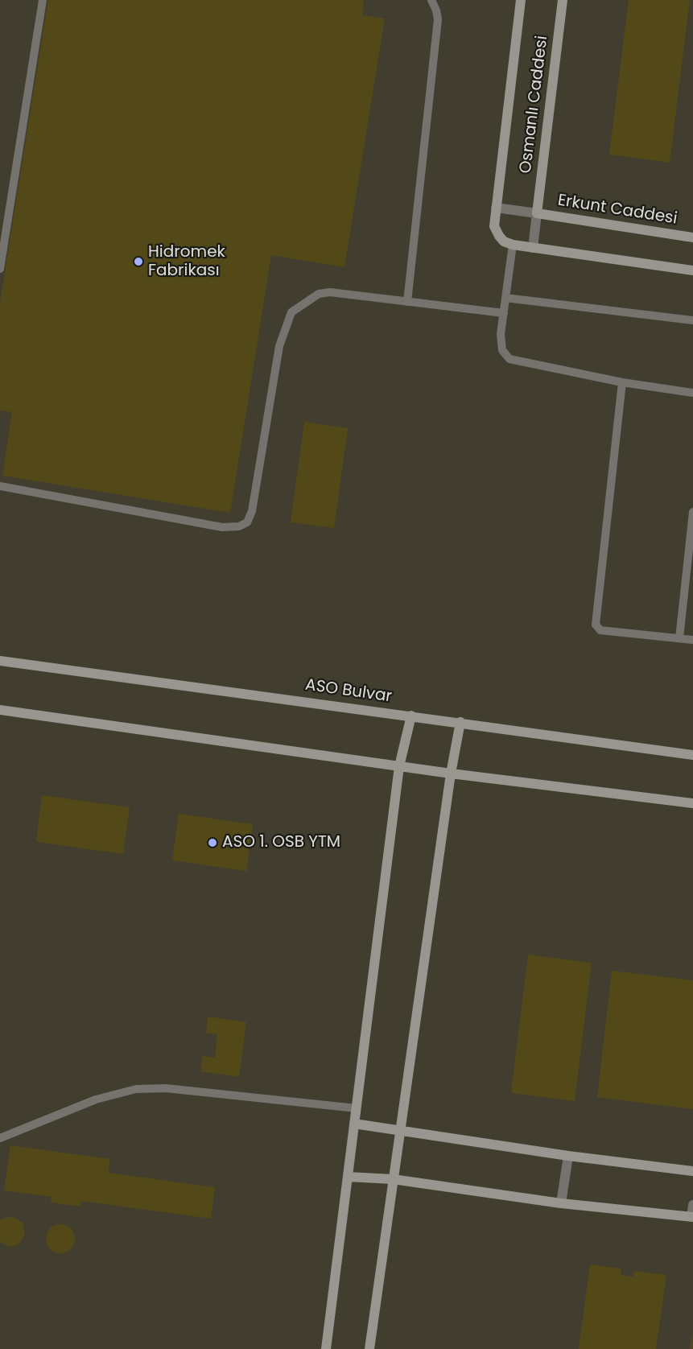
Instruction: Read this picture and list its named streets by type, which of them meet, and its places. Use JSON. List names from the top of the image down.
{
  "streets": {
    "street": ["Osmanlı Caddesi", "Erkunt Caddesi", "ASO Bulvar"]
  },
  "crossings": [
    ["Osmanlı Caddesi", "Erkunt Caddesi"]
  ],
  "places": ["Hidromek Fabrikası", "ASO 1. OSB YTM"]
}
